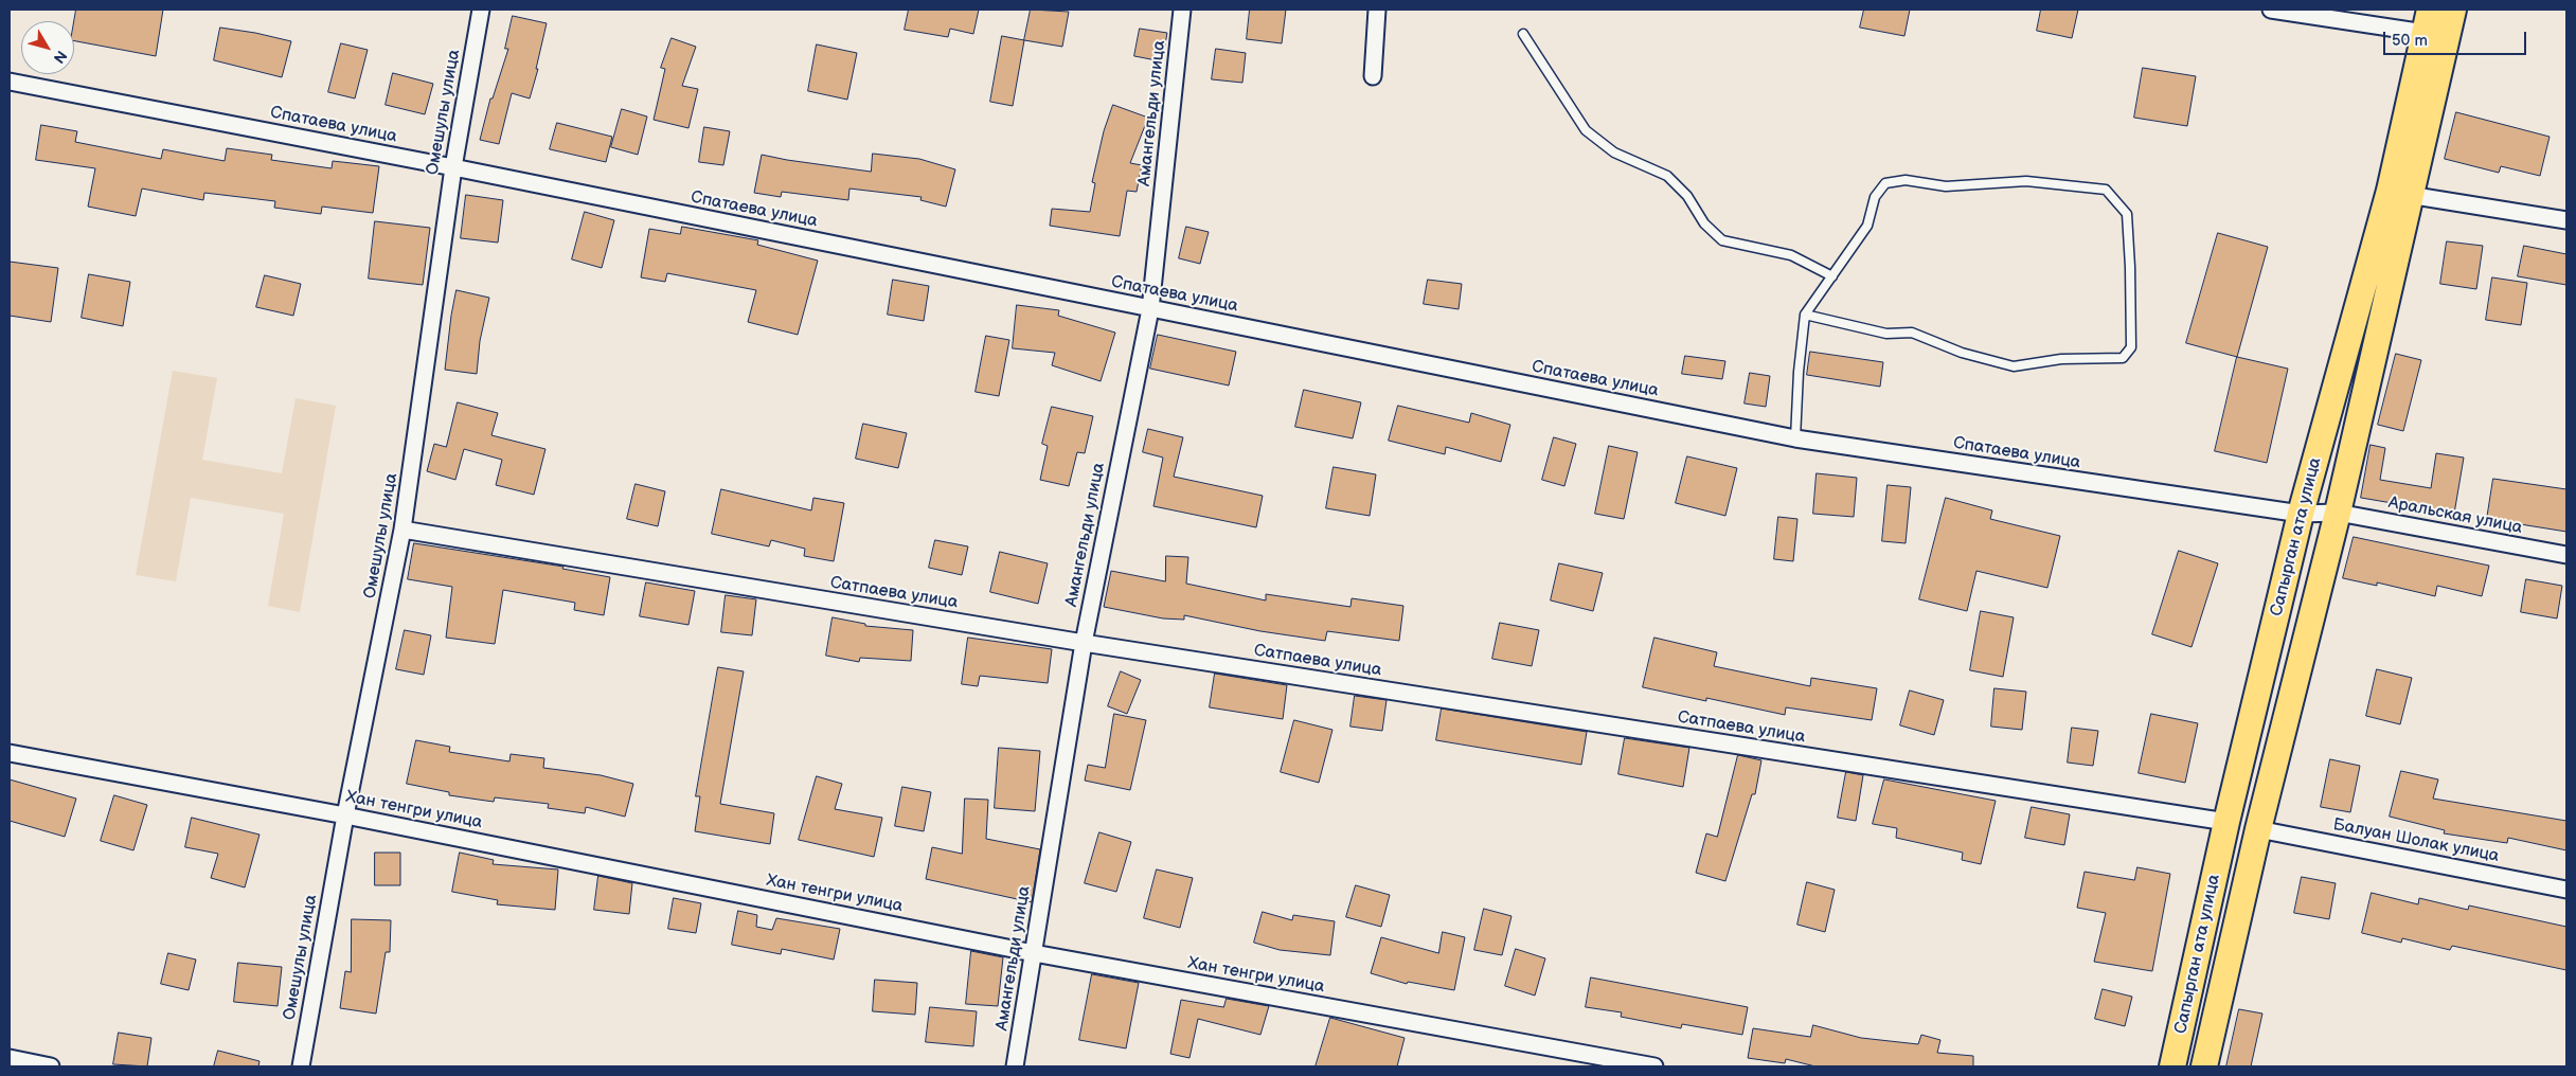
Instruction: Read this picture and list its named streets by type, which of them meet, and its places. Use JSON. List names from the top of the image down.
{
  "streets": {
    "main road": ["Сапырган ата улица"],
    "street": [
      "Омешулы улица",
      "Амангельди улица",
      "Спатаева улица",
      "Аральская улица",
      "Сатпаева улица",
      "Хан тенгри улица",
      "Балуан Шолак улица"
    ]
  },
  "crossings": [
    ["Омешулы улица", "Спатаева улица"],
    ["Омешулы улица", "Сатпаева улица"],
    ["Омешулы улица", "Хан тенгри улица"],
    ["Амангельди улица", "Спатаева улица"],
    ["Амангельди улица", "Сатпаева улица"],
    ["Амангельди улица", "Хан тенгри улица"],
    ["Спатаева улица", "Аральская улица"],
    ["Спатаева улица", "Сапырган ата улица"],
    ["Аральская улица", "Сапырган ата улица"],
    ["Сапырган ата улица", "Сатпаева улица"],
    ["Сапырган ата улица", "Балуан Шолак улица"]
  ],
  "scale_bar": "50 m",
  "north": "bottom right"
}
